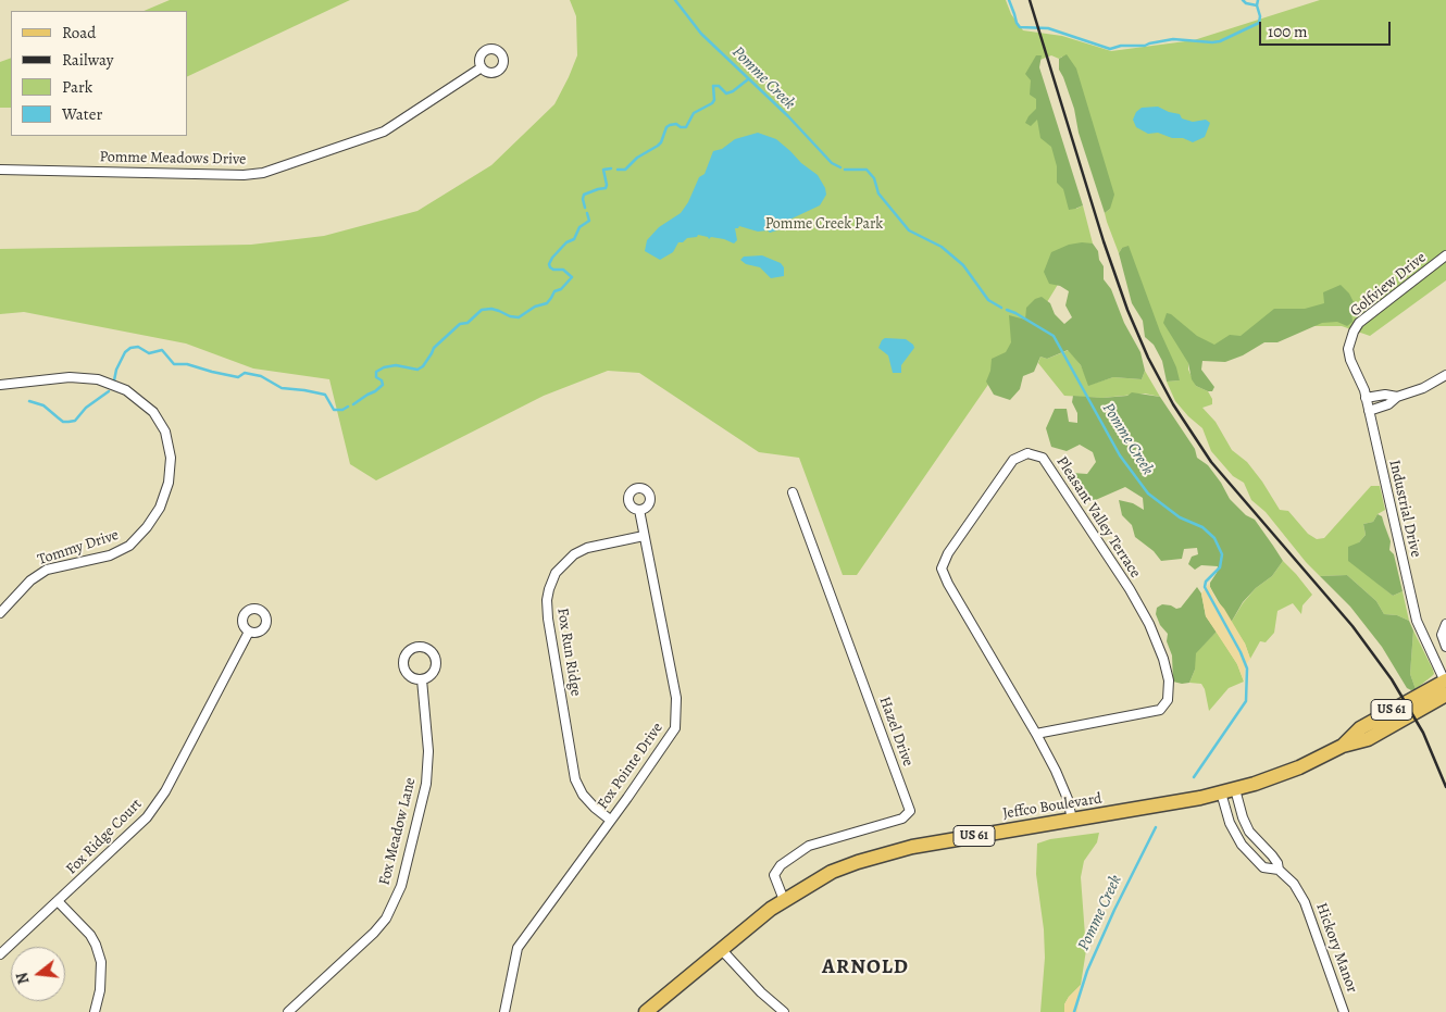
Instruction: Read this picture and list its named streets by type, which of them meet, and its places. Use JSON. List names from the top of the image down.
{
  "streets": {
    "main road": ["US 61", "Jeffco Boulevard"],
    "street": [
      "Pomme Meadows Drive",
      "Golfview Drive",
      "Industrial Drive",
      "Pleasant Valley Terrace",
      "Tommy Drive",
      "Fox Run Ridge",
      "Hazel Drive",
      "Fox Pointe Drive",
      "Fox Meadow Lane",
      "Fox Ridge Court",
      "Hickory Manor"
    ]
  },
  "crossings": [
    ["Golfview Drive", "Industrial Drive"],
    ["Industrial Drive", "Jeffco Boulevard"],
    ["Pleasant Valley Terrace", "Jeffco Boulevard"],
    ["Fox Run Ridge", "Fox Pointe Drive"],
    ["Hazel Drive", "Jeffco Boulevard"],
    ["Jeffco Boulevard", "Hickory Manor"]
  ],
  "districts": ["ARNOLD"],
  "water": ["Pomme Creek"],
  "parks": ["Pomme Creek Park"],
  "legend": [
    "Road",
    "Railway",
    "Park",
    "Water"
  ],
  "scale_bar": "100 m",
  "north": "left"
}
